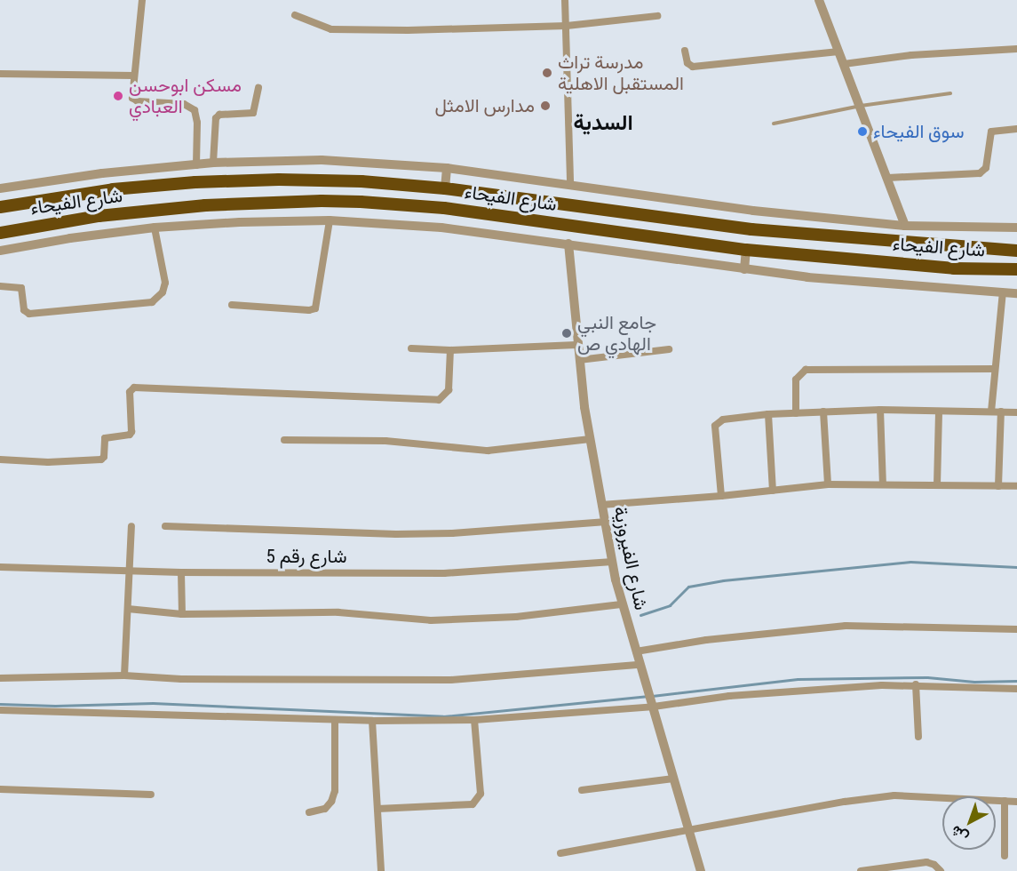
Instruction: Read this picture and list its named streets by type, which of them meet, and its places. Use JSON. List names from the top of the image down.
{
  "streets": {
    "highway": ["شارع الفيحاء"],
    "street": ["شارع رقم 5", "شارع الفيروزية"]
  },
  "crossings": [
    ["شارع رقم 5", "شارع الفيروزية"]
  ],
  "districts": ["السدية"],
  "places": [
    "مدرسة تراث المستقبل الاهلية",
    "مسكن ابوحسن العبادي",
    "مدارس الامثل",
    "سوق الفيحاء",
    "جامع النبي الهادي ص"
  ],
  "north": "bottom left"
}
